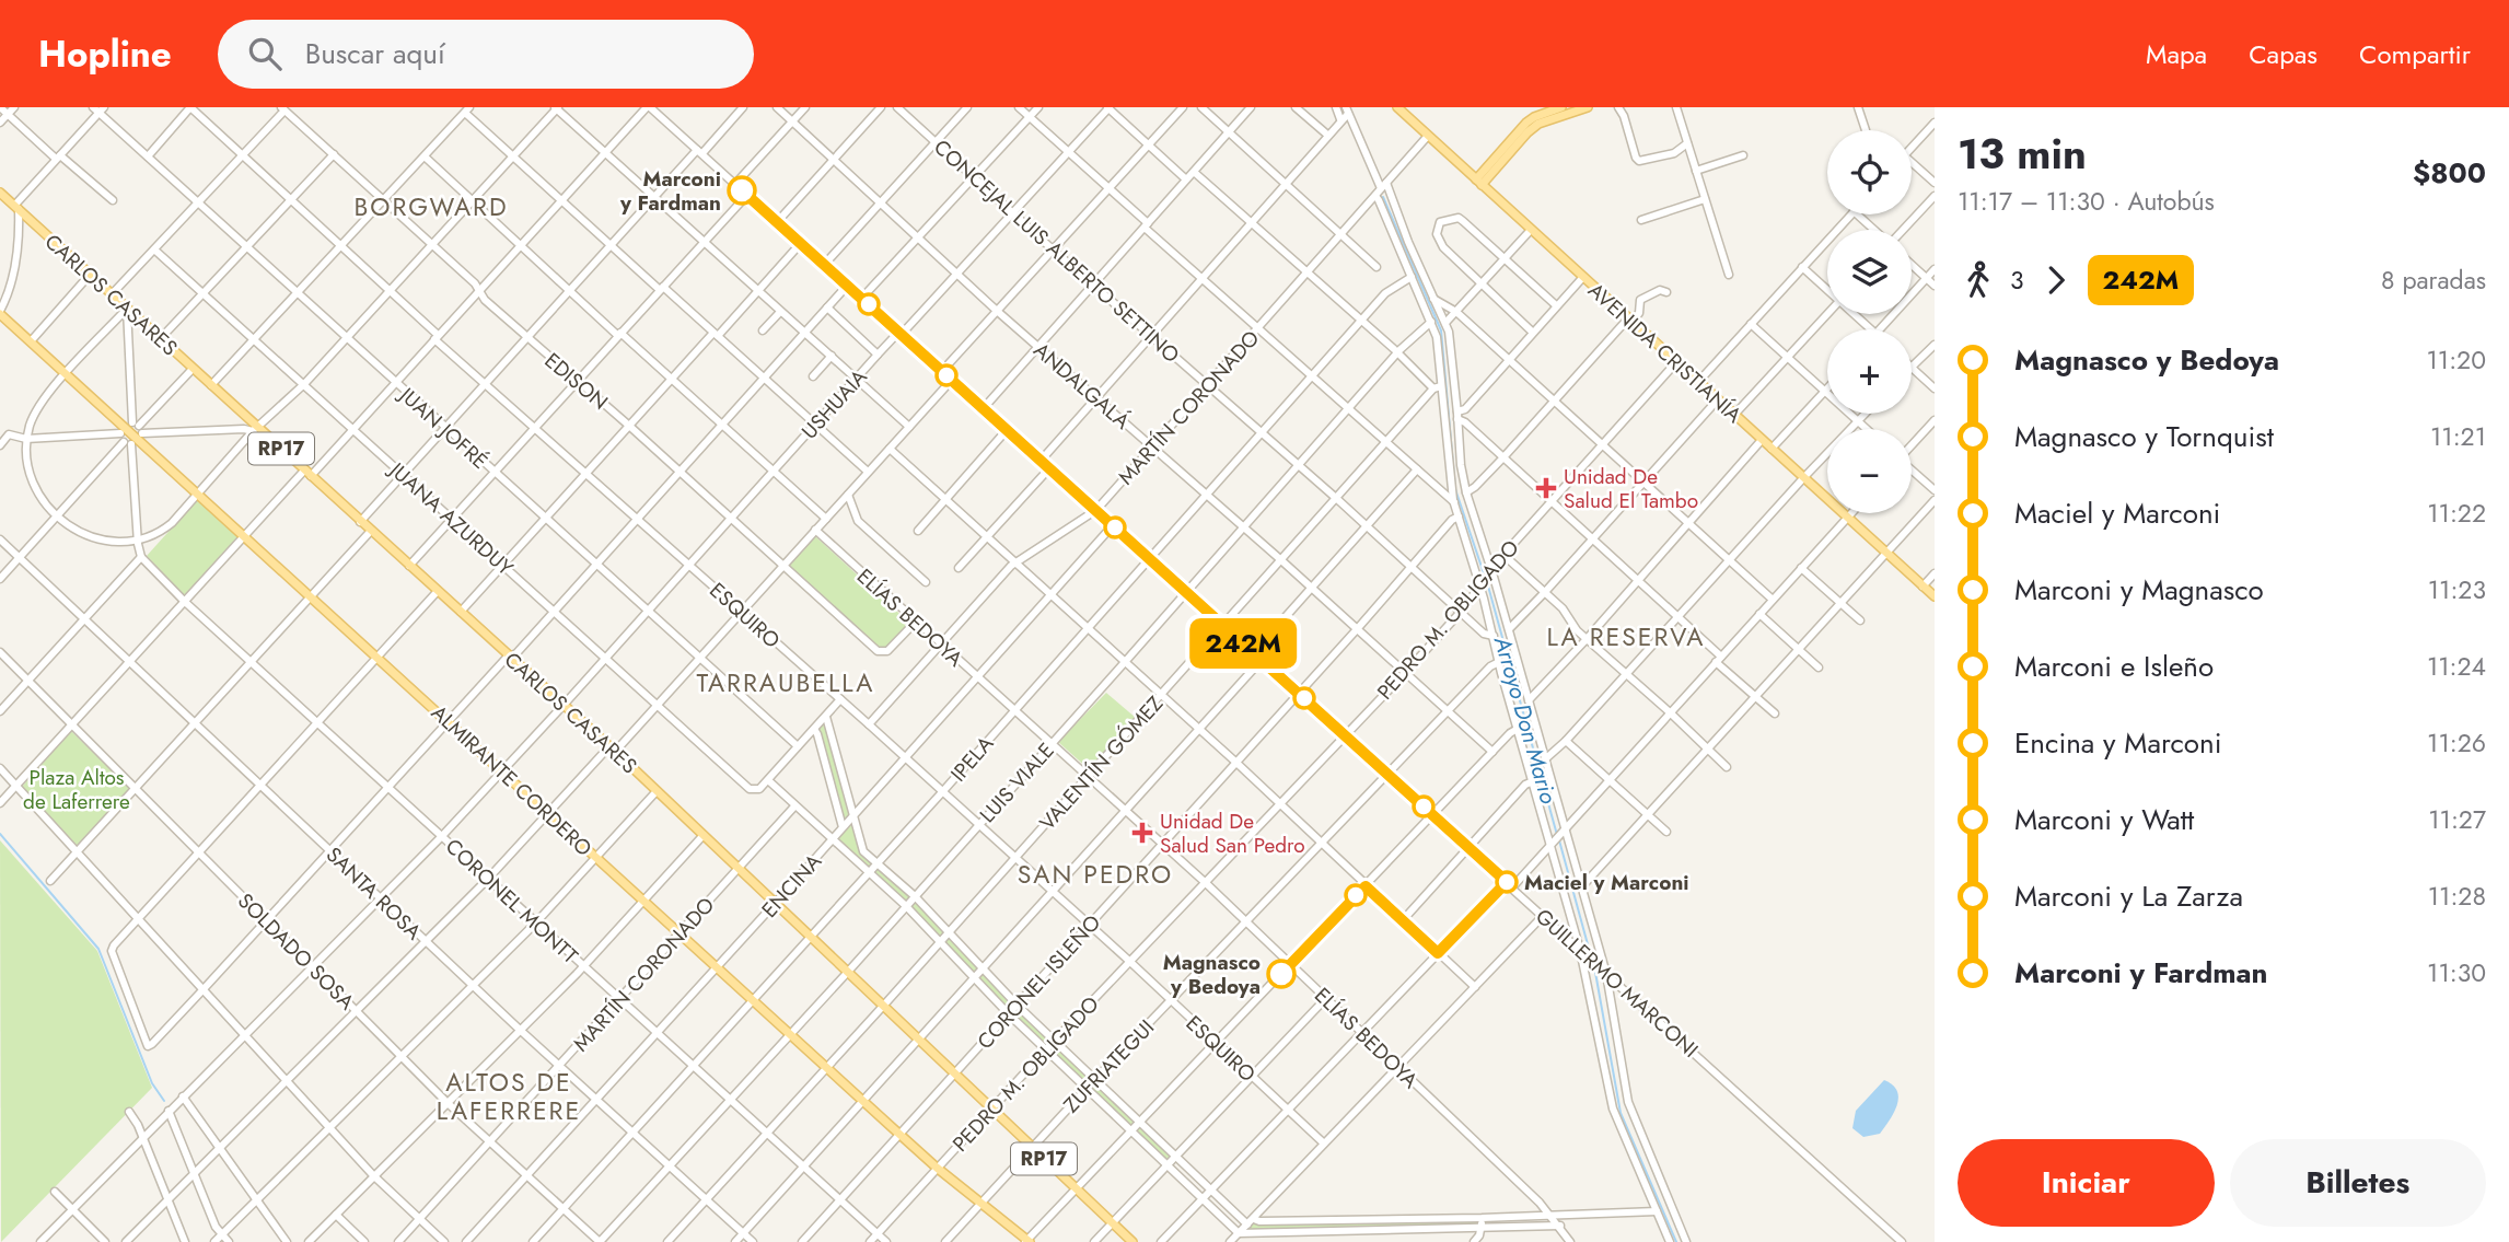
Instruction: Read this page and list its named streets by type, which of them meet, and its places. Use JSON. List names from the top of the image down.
{
  "streets": {
    "main road": [
      "CARLOS CASARES",
      "AVENIDA CRISTIANÍA",
      "RP17",
      "ALMIRANTE CORDERO"
    ],
    "street": [
      "CONCEJAL LUIS ALBERTO SETTINO",
      "EDISON",
      "ANDALGALÁ",
      "USHUAIA",
      "MARTÍN CORONADO",
      "JUAN JOFRÉ",
      "JUANA AZURDUY",
      "ESQUIRO",
      "ELÍAS BEDOYA",
      "PEDRO M. OBLIGADO",
      "IPELA",
      "VALENTÍN GÓMEZ",
      "LUIS VIALE",
      "ENCINA",
      "SANTA ROSA",
      "CORONEL MONTT",
      "SOLDADO SOSA",
      "CORONEL ISLEÑO",
      "GUILLERMO MARCONI",
      "ZUFRIATEGUI"
    ]
  },
  "crossings": [
    ["CONCEJAL LUIS ALBERTO SETTINO", "USHUAIA"],
    ["CONCEJAL LUIS ALBERTO SETTINO", "MARTÍN CORONADO"],
    ["CONCEJAL LUIS ALBERTO SETTINO", "PEDRO M. OBLIGADO"],
    ["CONCEJAL LUIS ALBERTO SETTINO", "IPELA"],
    ["CONCEJAL LUIS ALBERTO SETTINO", "VALENTÍN GÓMEZ"],
    ["CONCEJAL LUIS ALBERTO SETTINO", "LUIS VIALE"],
    ["CONCEJAL LUIS ALBERTO SETTINO", "CORONEL ISLEÑO"],
    ["CARLOS CASARES", "USHUAIA"],
    ["CARLOS CASARES", "MARTÍN CORONADO"],
    ["CARLOS CASARES", "PEDRO M. OBLIGADO"],
    ["CARLOS CASARES", "IPELA"],
    ["CARLOS CASARES", "VALENTÍN GÓMEZ"],
    ["CARLOS CASARES", "LUIS VIALE"],
    ["CARLOS CASARES", "ENCINA"],
    ["CARLOS CASARES", "CORONEL ISLEÑO"],
    ["CARLOS CASARES", "ZUFRIATEGUI"],
    ["AVENIDA CRISTIANÍA", "MARTÍN CORONADO"],
    ["AVENIDA CRISTIANÍA", "PEDRO M. OBLIGADO"],
    ["EDISON", "USHUAIA"],
    ["EDISON", "ELÍAS BEDOYA"],
    ["ANDALGALÁ", "USHUAIA"],
    ["ANDALGALÁ", "MARTÍN CORONADO"],
    ["ANDALGALÁ", "PEDRO M. OBLIGADO"],
    ["ANDALGALÁ", "IPELA"],
    ["ANDALGALÁ", "VALENTÍN GÓMEZ"],
    ["ANDALGALÁ", "LUIS VIALE"],
    ["ANDALGALÁ", "CORONEL ISLEÑO"],
    ["ANDALGALÁ", "ZUFRIATEGUI"],
    ["USHUAIA", "JUAN JOFRÉ"],
    ["USHUAIA", "JUANA AZURDUY"],
    ["USHUAIA", "ESQUIRO"],
    ["USHUAIA", "ALMIRANTE CORDERO"],
    ["USHUAIA", "SANTA ROSA"],
    ["USHUAIA", "CORONEL MONTT"],
    ["USHUAIA", "SOLDADO SOSA"],
    ["USHUAIA", "GUILLERMO MARCONI"],
    ["MARTÍN CORONADO", "ESQUIRO"],
    ["MARTÍN CORONADO", "ELÍAS BEDOYA"],
    ["MARTÍN CORONADO", "ALMIRANTE CORDERO"],
    ["MARTÍN CORONADO", "SANTA ROSA"],
    ["MARTÍN CORONADO", "CORONEL MONTT"],
    ["MARTÍN CORONADO", "SOLDADO SOSA"],
    ["MARTÍN CORONADO", "GUILLERMO MARCONI"],
    ["ESQUIRO", "PEDRO M. OBLIGADO"],
    ["ESQUIRO", "IPELA"],
    ["ESQUIRO", "VALENTÍN GÓMEZ"],
    ["ESQUIRO", "LUIS VIALE"],
    ["ESQUIRO", "ENCINA"],
    ["ESQUIRO", "CORONEL ISLEÑO"],
    ["ESQUIRO", "ZUFRIATEGUI"],
    ["ELÍAS BEDOYA", "PEDRO M. OBLIGADO"],
    ["ELÍAS BEDOYA", "IPELA"],
    ["ELÍAS BEDOYA", "VALENTÍN GÓMEZ"],
    ["ELÍAS BEDOYA", "LUIS VIALE"],
    ["ELÍAS BEDOYA", "ENCINA"],
    ["ELÍAS BEDOYA", "CORONEL ISLEÑO"],
    ["ELÍAS BEDOYA", "ZUFRIATEGUI"],
    ["PEDRO M. OBLIGADO", "ALMIRANTE CORDERO"],
    ["PEDRO M. OBLIGADO", "CORONEL MONTT"],
    ["PEDRO M. OBLIGADO", "GUILLERMO MARCONI"],
    ["IPELA", "ALMIRANTE CORDERO"],
    ["IPELA", "SANTA ROSA"],
    ["IPELA", "CORONEL MONTT"],
    ["IPELA", "SOLDADO SOSA"],
    ["IPELA", "GUILLERMO MARCONI"],
    ["VALENTÍN GÓMEZ", "ALMIRANTE CORDERO"],
    ["VALENTÍN GÓMEZ", "SANTA ROSA"],
    ["VALENTÍN GÓMEZ", "CORONEL MONTT"],
    ["VALENTÍN GÓMEZ", "GUILLERMO MARCONI"],
    ["ALMIRANTE CORDERO", "LUIS VIALE"],
    ["ALMIRANTE CORDERO", "ENCINA"],
    ["ALMIRANTE CORDERO", "CORONEL ISLEÑO"],
    ["ALMIRANTE CORDERO", "ZUFRIATEGUI"],
    ["LUIS VIALE", "SANTA ROSA"],
    ["LUIS VIALE", "CORONEL MONTT"],
    ["LUIS VIALE", "SOLDADO SOSA"],
    ["LUIS VIALE", "GUILLERMO MARCONI"],
    ["ENCINA", "SANTA ROSA"],
    ["ENCINA", "CORONEL MONTT"],
    ["ENCINA", "SOLDADO SOSA"],
    ["ENCINA", "GUILLERMO MARCONI"],
    ["CORONEL MONTT", "CORONEL ISLEÑO"],
    ["CORONEL ISLEÑO", "GUILLERMO MARCONI"],
    ["GUILLERMO MARCONI", "ZUFRIATEGUI"]
  ],
  "districts": [
    "BORGWARD",
    "LA RESERVA",
    "TARRAUBELLA",
    "SAN PEDRO",
    "ALTOS DE LAFERRERE"
  ],
  "water": ["Arroyo Don Mario"],
  "parks": ["Plaza Altos de Laferrere"],
  "places": {
    "other": ["Marconi y Fardman", "Maciel y Marconi", "Magnasco y Bedoya"],
    "health": ["Unidad De Salud El Tambo", "Unidad De Salud San Pedro"]
  },
  "lines": ["bus line 242M"],
  "page": {
    "header": "Hopline",
    "search": "Buscar aquí",
    "nav": ["Mapa", "Capas", "Compartir"],
    "on_map": "242M",
    "heading": ["13 min", "11:17 – 11:30 · Autobús", "$800"],
    "map_buttons": ["+", "−"],
    "legs": ["3", "242M", "8 paradas"],
    "list": [
      {
        "name": "Magnasco y Bedoya",
        "value": "11:20"
      },
      {
        "name": "Magnasco y Tornquist",
        "value": "11:21"
      },
      {
        "name": "Maciel y Marconi",
        "value": "11:22"
      },
      {
        "name": "Marconi y Magnasco",
        "value": "11:23"
      },
      {
        "name": "Marconi e Isleño",
        "value": "11:24"
      },
      {
        "name": "Encina y Marconi",
        "value": "11:26"
      },
      {
        "name": "Marconi y Watt",
        "value": "11:27"
      },
      {
        "name": "Marconi y La Zarza",
        "value": "11:28"
      },
      {
        "name": "Marconi y Fardman",
        "value": "11:30"
      }
    ],
    "buttons": ["Iniciar", "Billetes"]
  }
}
